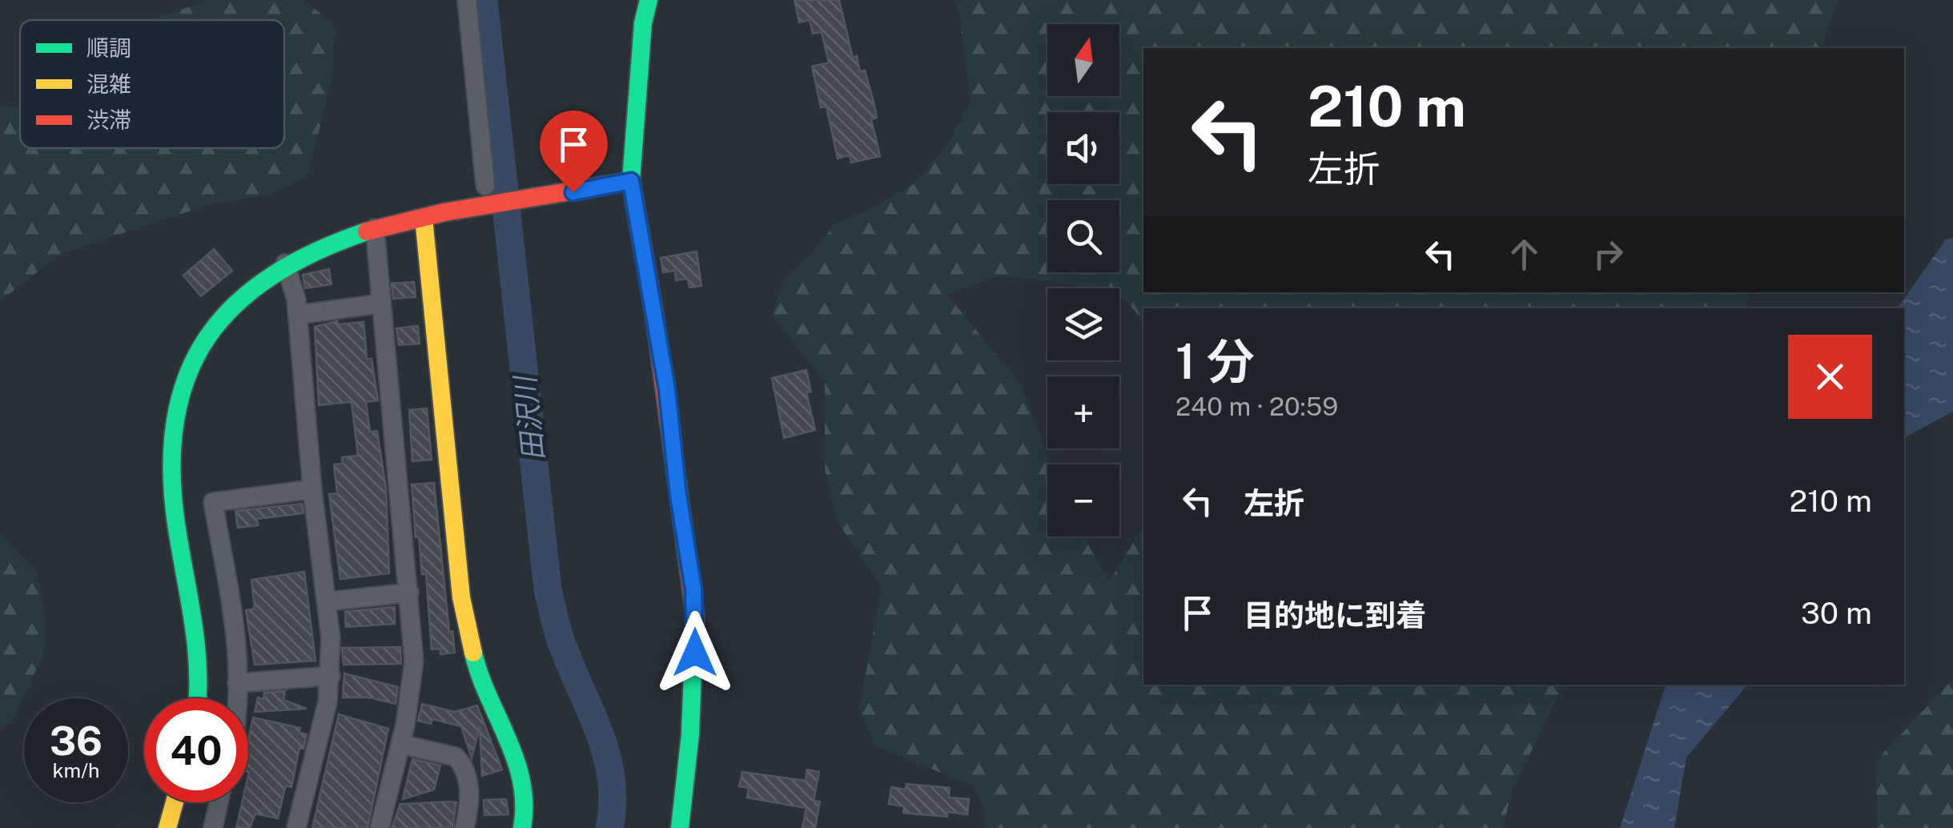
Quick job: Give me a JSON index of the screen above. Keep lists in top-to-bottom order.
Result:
{
  "water": ["田沢川"],
  "legend": ["順調", "混雑", "渋滞"],
  "north": "top",
  "page": {
    "map_buttons": ["+", "−"],
    "turn": ["210 m", "左折"],
    "heading": ["1 分", "240 m · 20:59"],
    "list": [
      {
        "name": "左折",
        "value": "210 m"
      },
      {
        "name": "目的地に到着",
        "value": "30 m"
      }
    ],
    "speed": "36 km/h",
    "limit": "40"
  }
}
